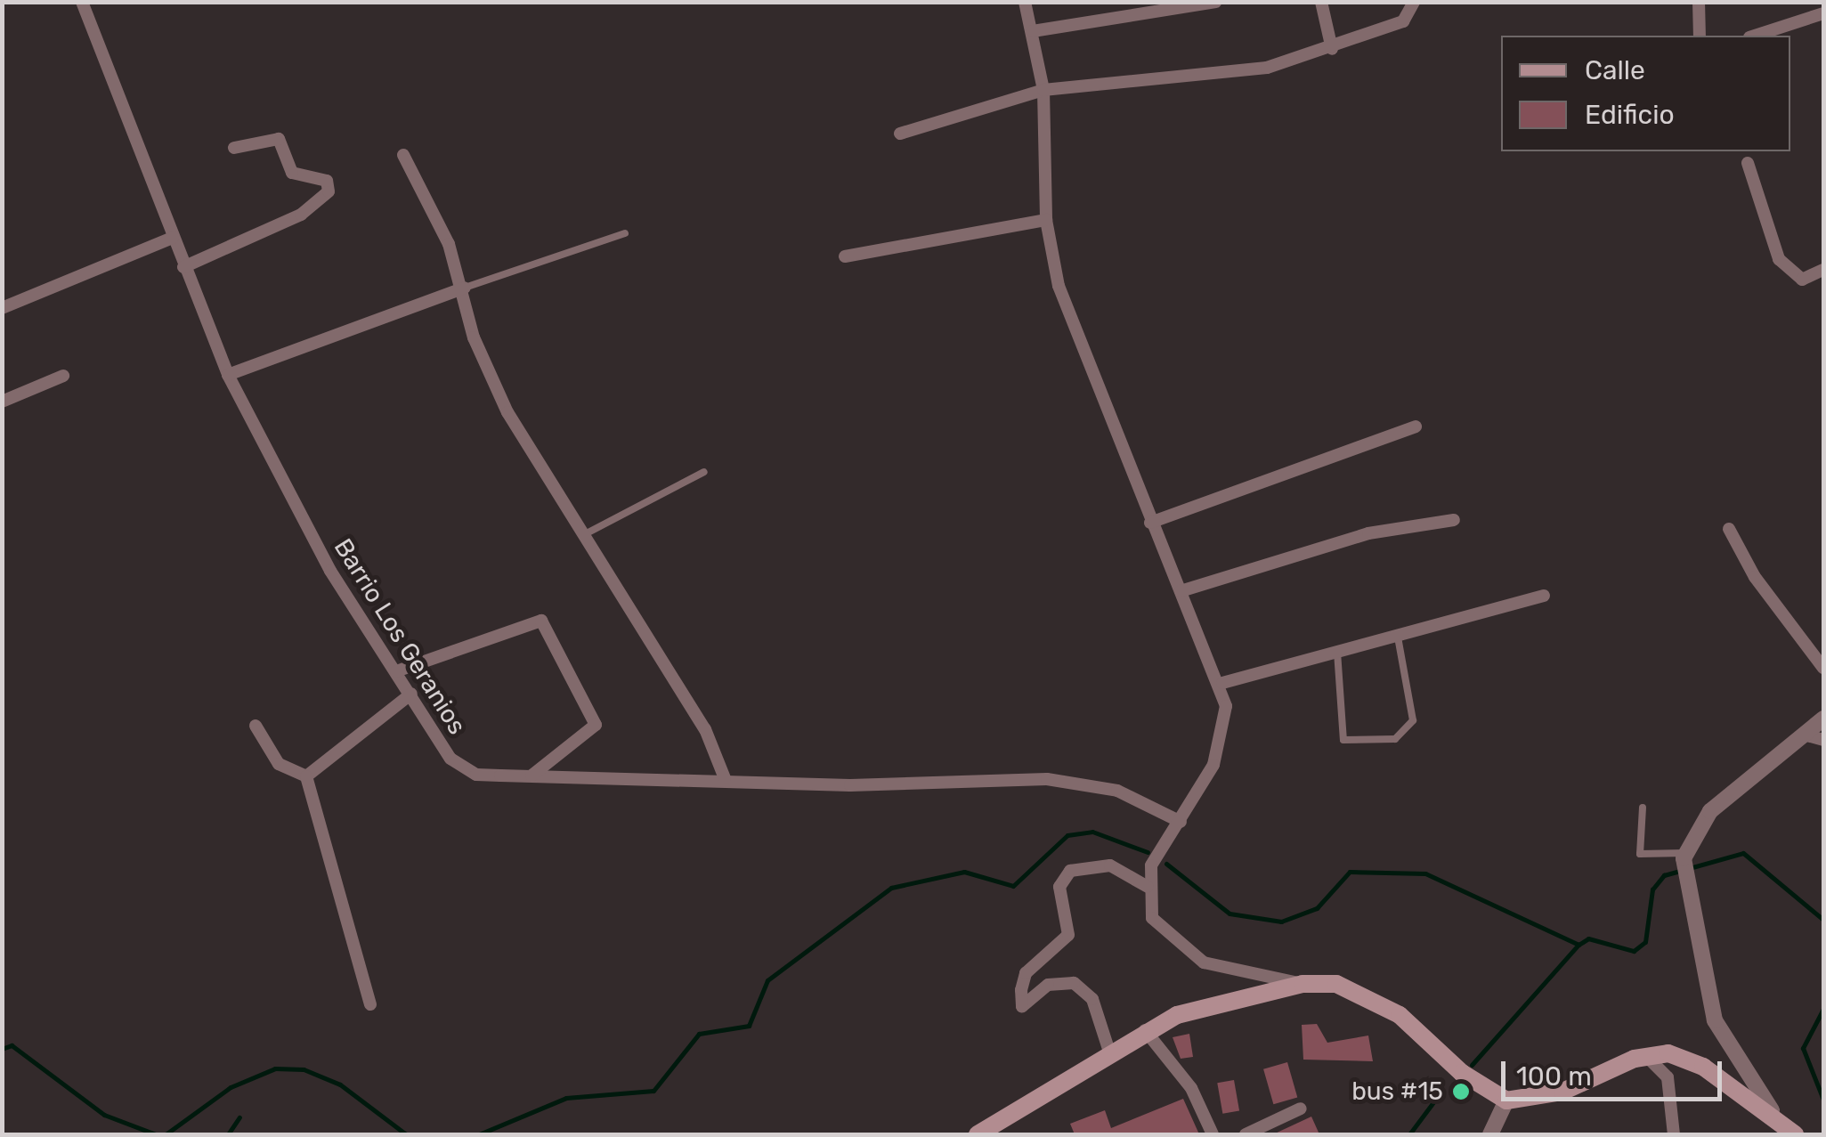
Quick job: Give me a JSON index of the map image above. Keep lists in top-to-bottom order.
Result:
{
  "streets": {
    "street": ["Barrio Los Geranios"]
  },
  "places": ["bus #15"],
  "legend": ["Calle", "Edificio"],
  "scale_bar": "100 m"
}
